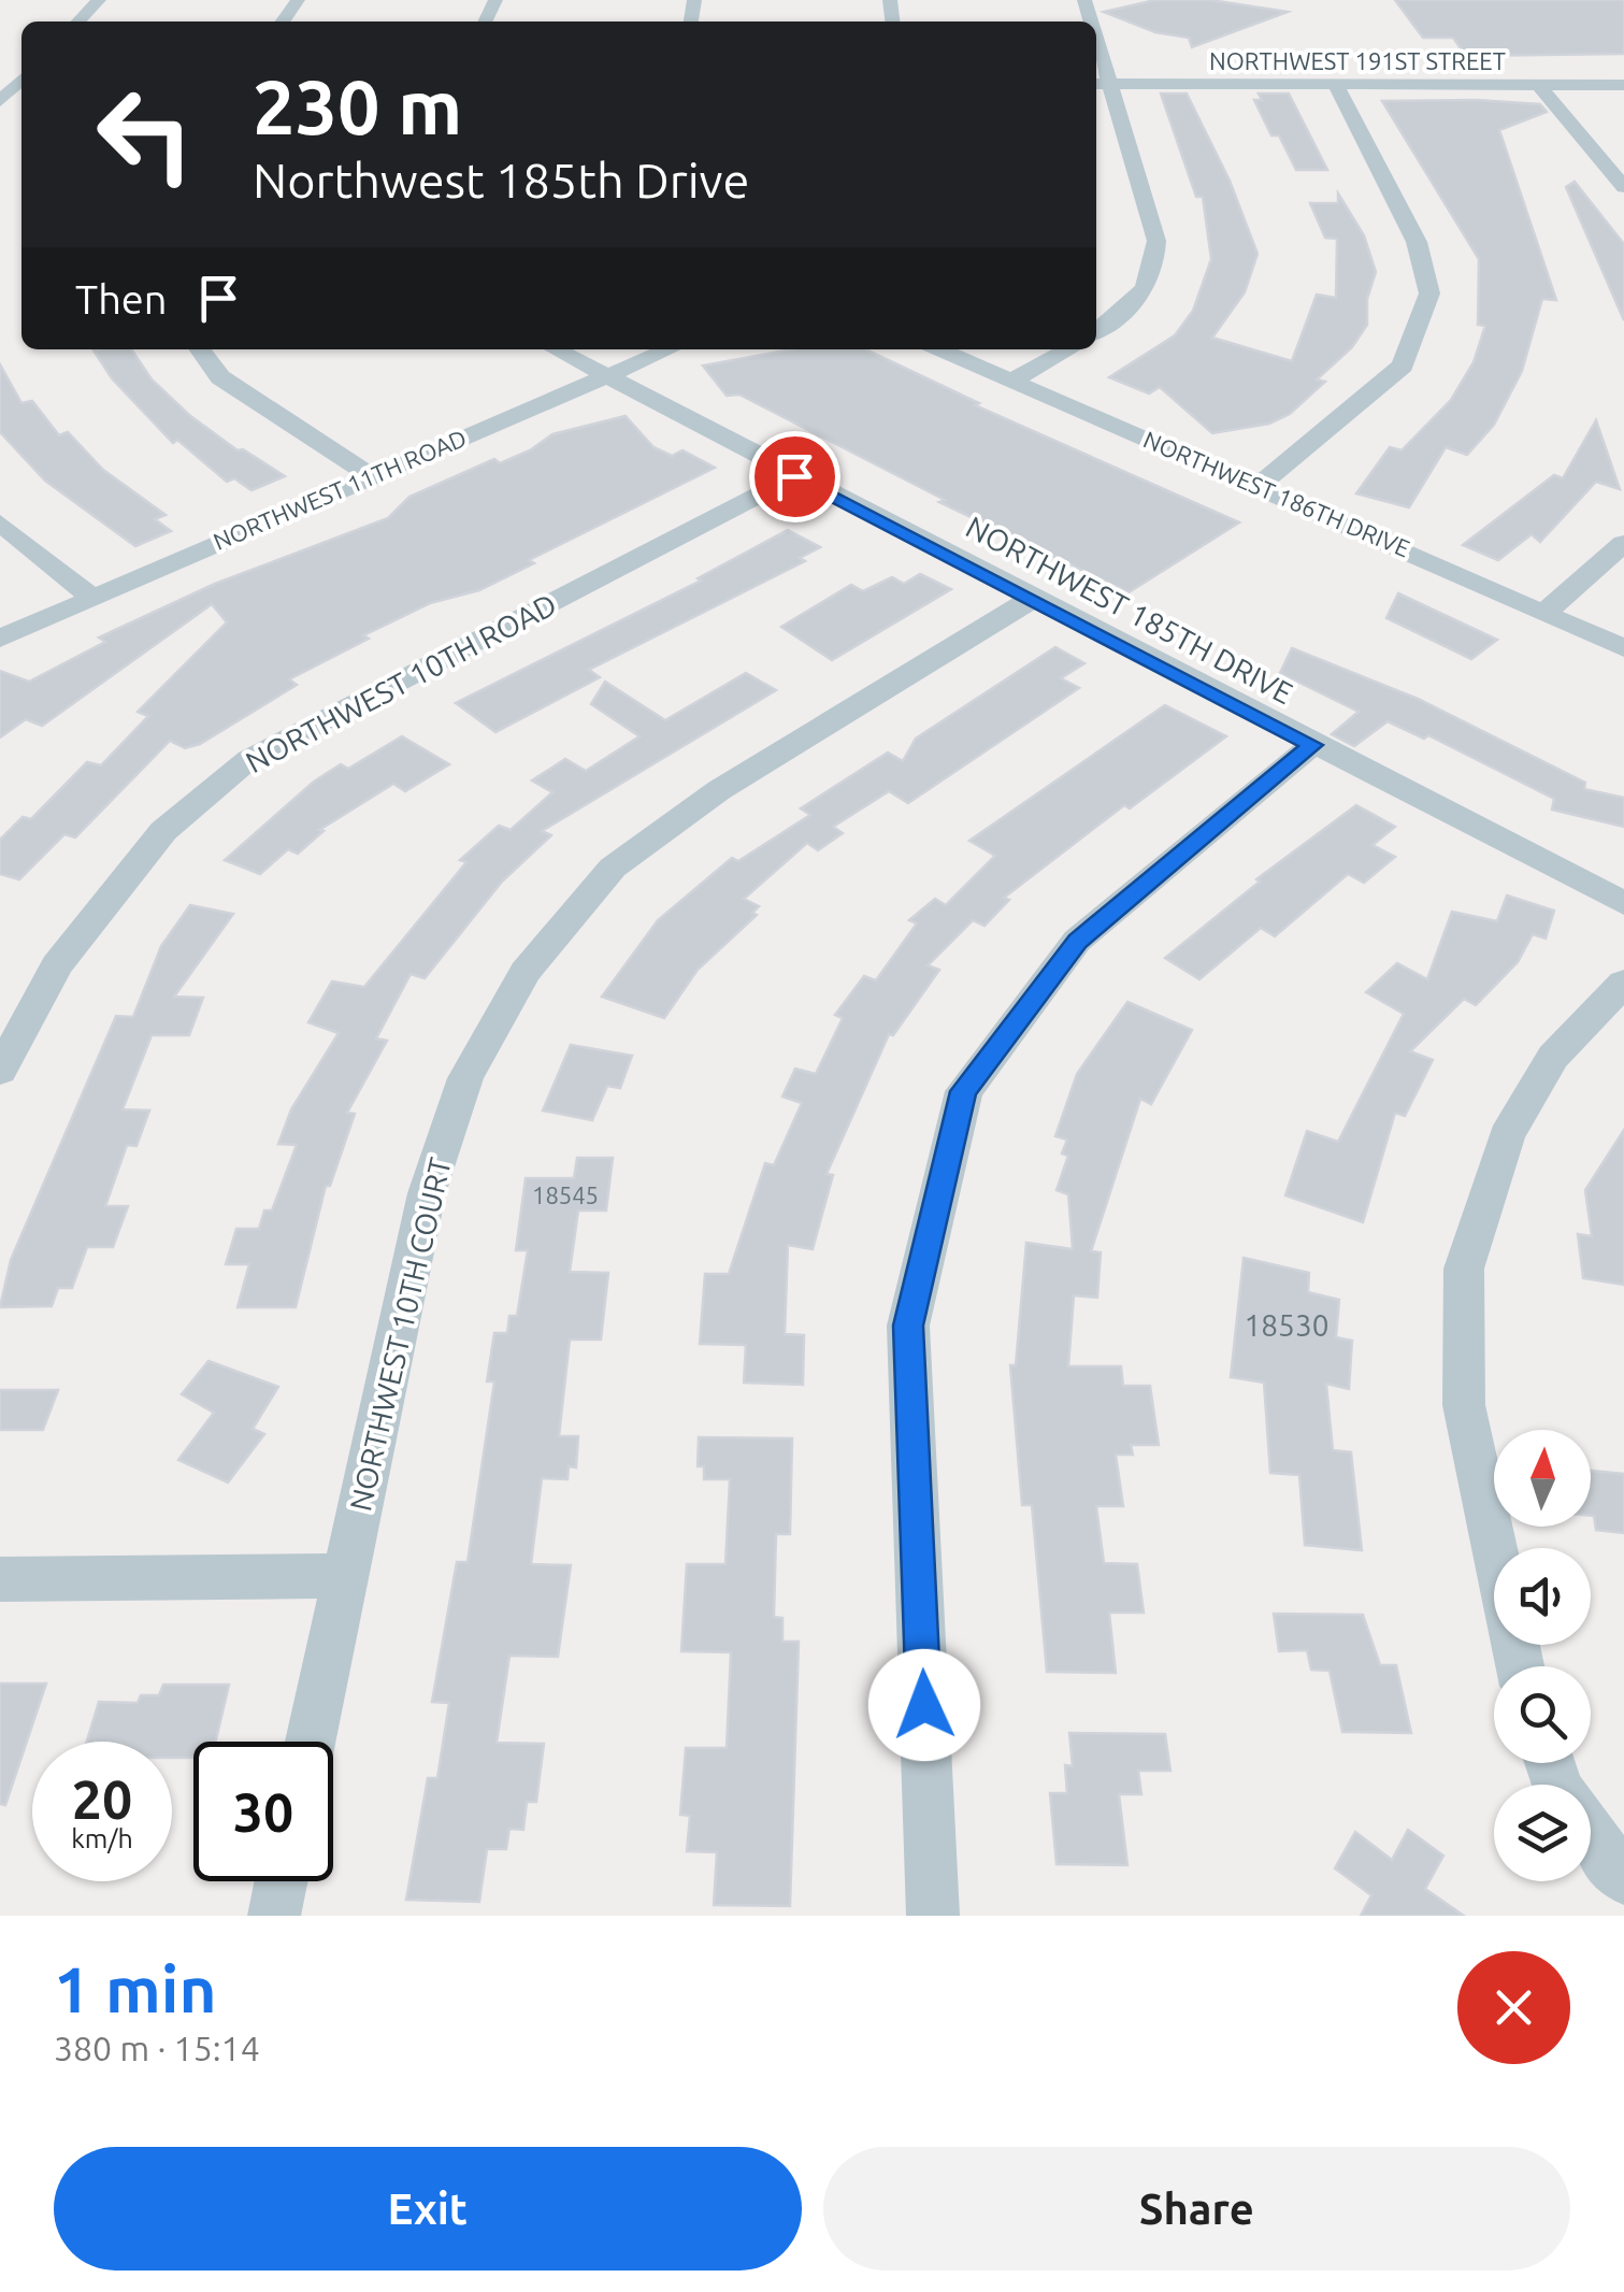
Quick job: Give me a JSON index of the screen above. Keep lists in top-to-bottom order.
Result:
{
  "streets": {
    "street": [
      "NORTHWEST 191ST STREET",
      "NORTHWEST 11TH ROAD",
      "NORTHWEST 186TH DRIVE",
      "NORTHWEST 185TH DRIVE",
      "NORTHWEST 10TH ROAD",
      "NORTHWEST 10TH COURT"
    ]
  },
  "crossings": [
    ["NORTHWEST 11TH ROAD", "NORTHWEST 185TH DRIVE"],
    ["NORTHWEST 185TH DRIVE", "NORTHWEST 10TH ROAD"],
    ["NORTHWEST 185TH DRIVE", "NORTHWEST 10TH COURT"]
  ],
  "house_numbers": ["18545", "18530"],
  "north": "top",
  "page": {
    "turn": ["230 m", "Northwest 185th Drive"],
    "then": "Then",
    "speed": "20 km/h",
    "limit": "30",
    "heading": ["1 min", "380 m · 15:14"],
    "buttons": ["Exit", "Share"]
  }
}
